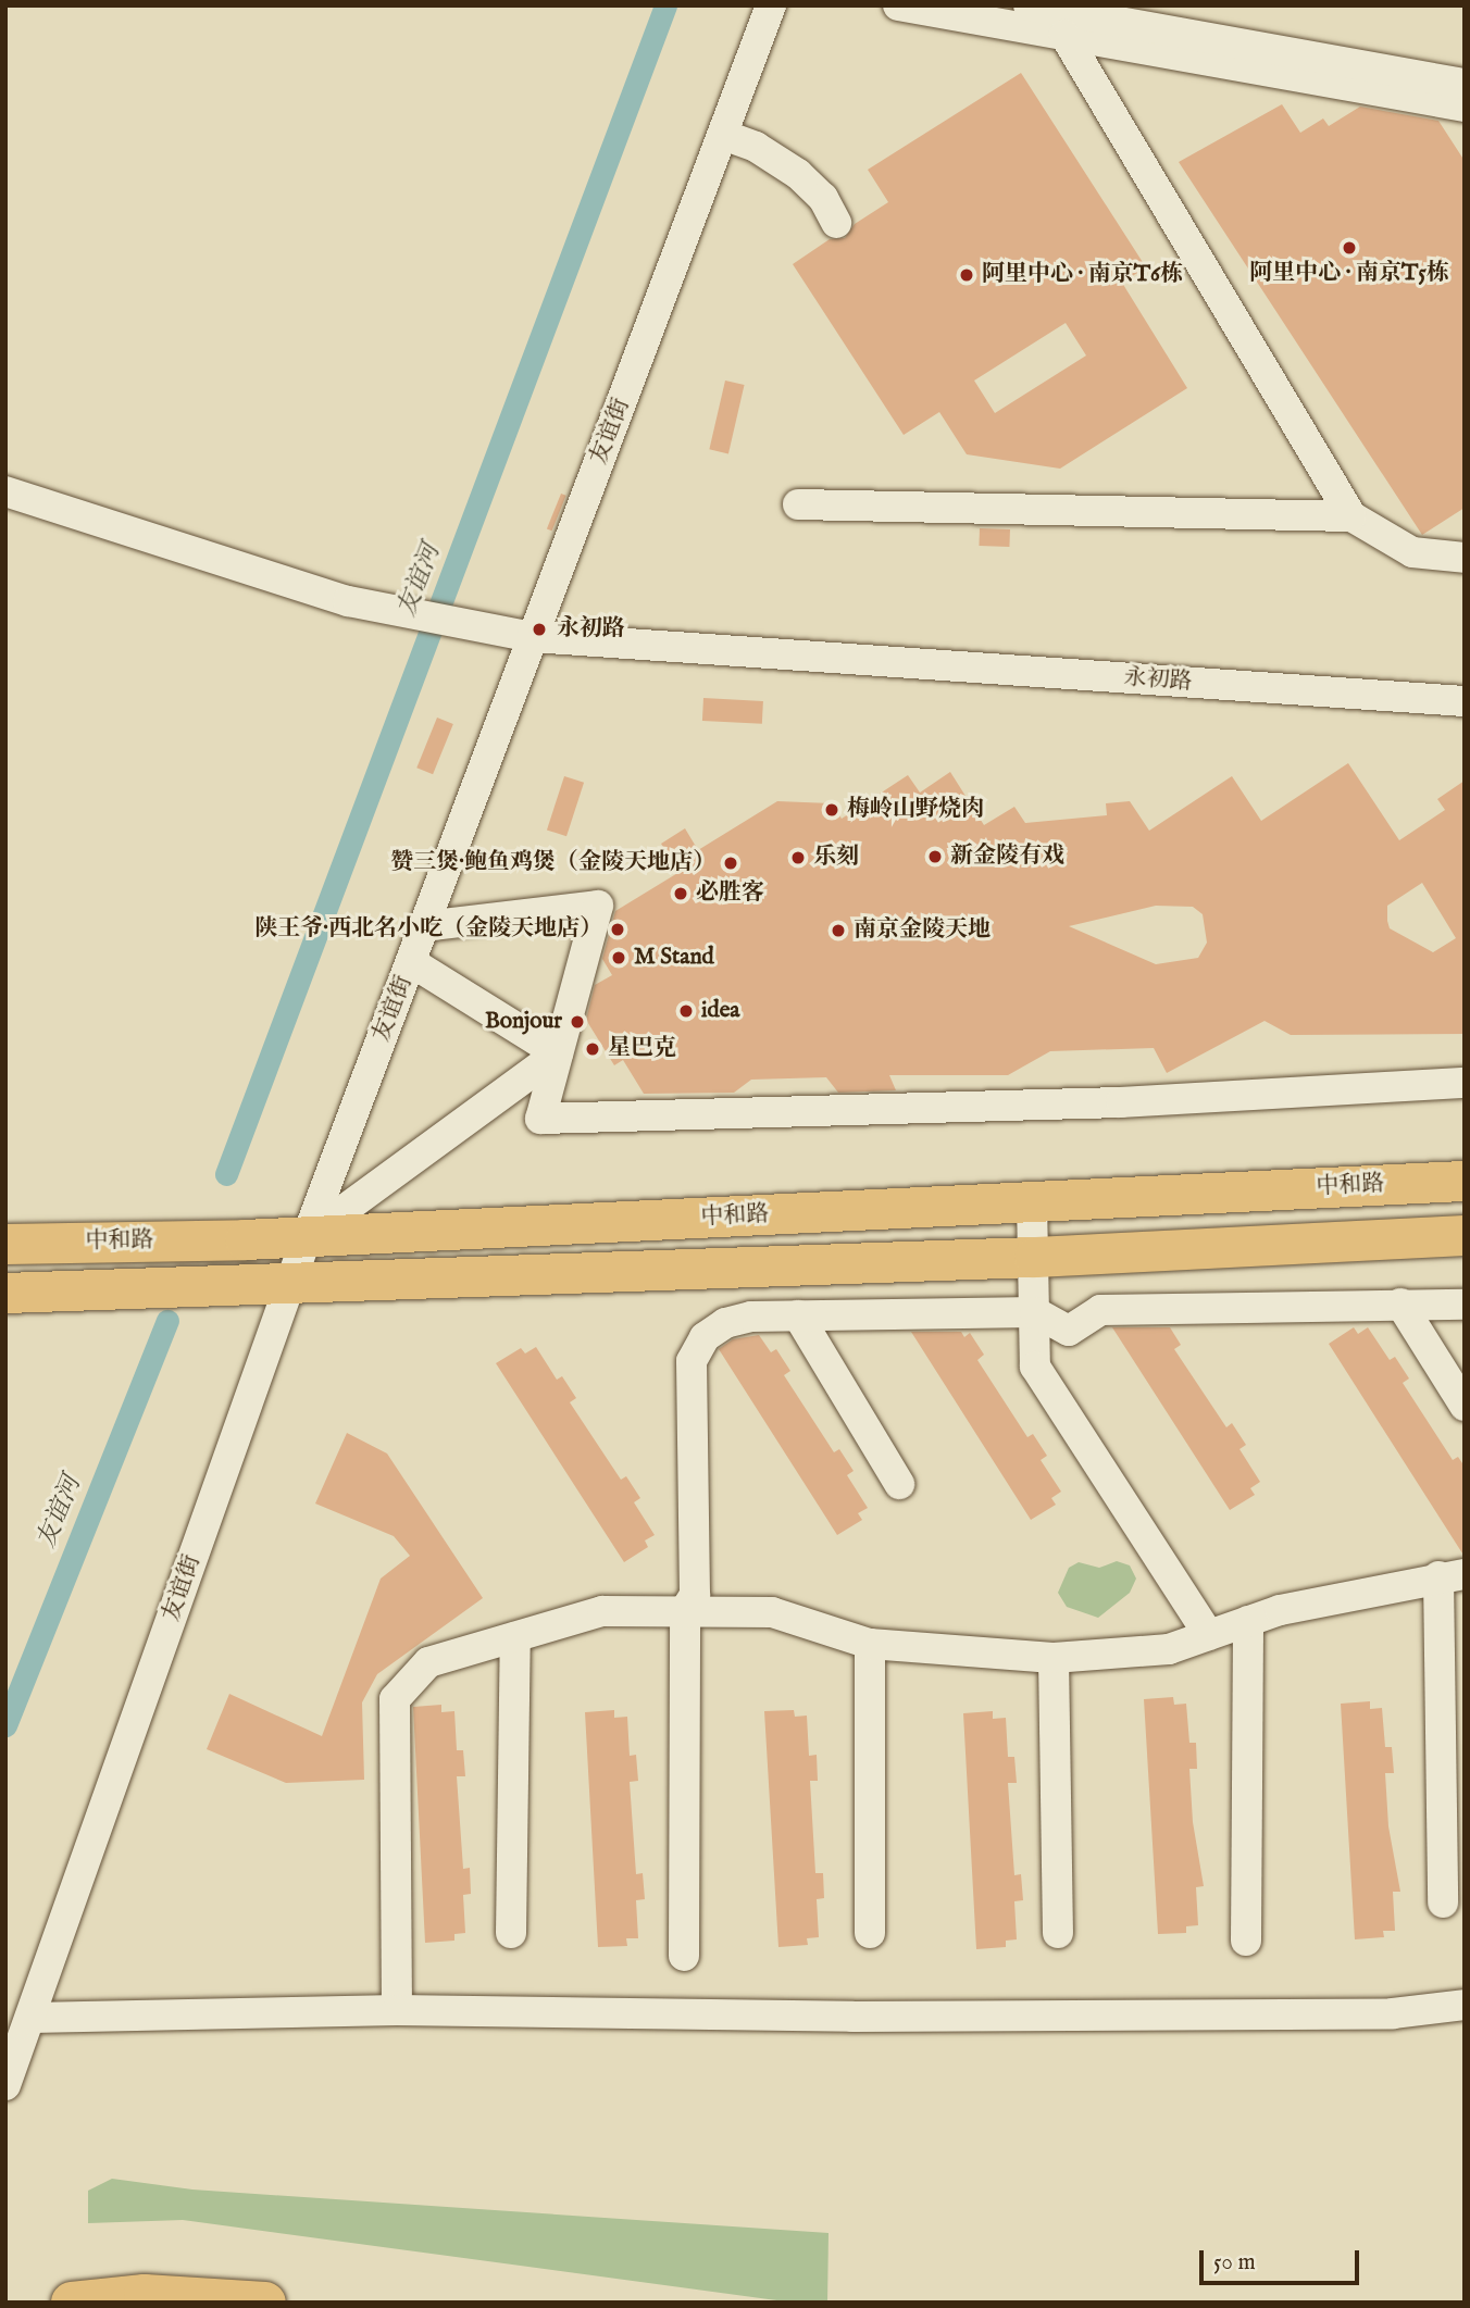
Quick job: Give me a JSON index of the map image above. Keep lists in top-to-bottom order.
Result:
{
  "streets": {
    "main road": ["中和路"],
    "street": ["友谊街", "永初路"]
  },
  "crossings": [
    ["友谊街", "永初路"],
    ["友谊街", "中和路"]
  ],
  "water": ["友谊河"],
  "places": [
    "阿里中心 · 南京T5栋",
    "阿里中心 · 南京T6栋",
    "永初路",
    "梅岭山野烧肉",
    "新金陵有戏",
    "乐刻",
    "赞三煲·鲍鱼鸡煲（金陵天地店）",
    "必胜客",
    "陕王爷·西北名小吃（金陵天地店）",
    "南京金陵天地",
    "M Stand",
    "idea",
    "Bonjour",
    "星巴克"
  ],
  "scale_bar": "50 m"
}
